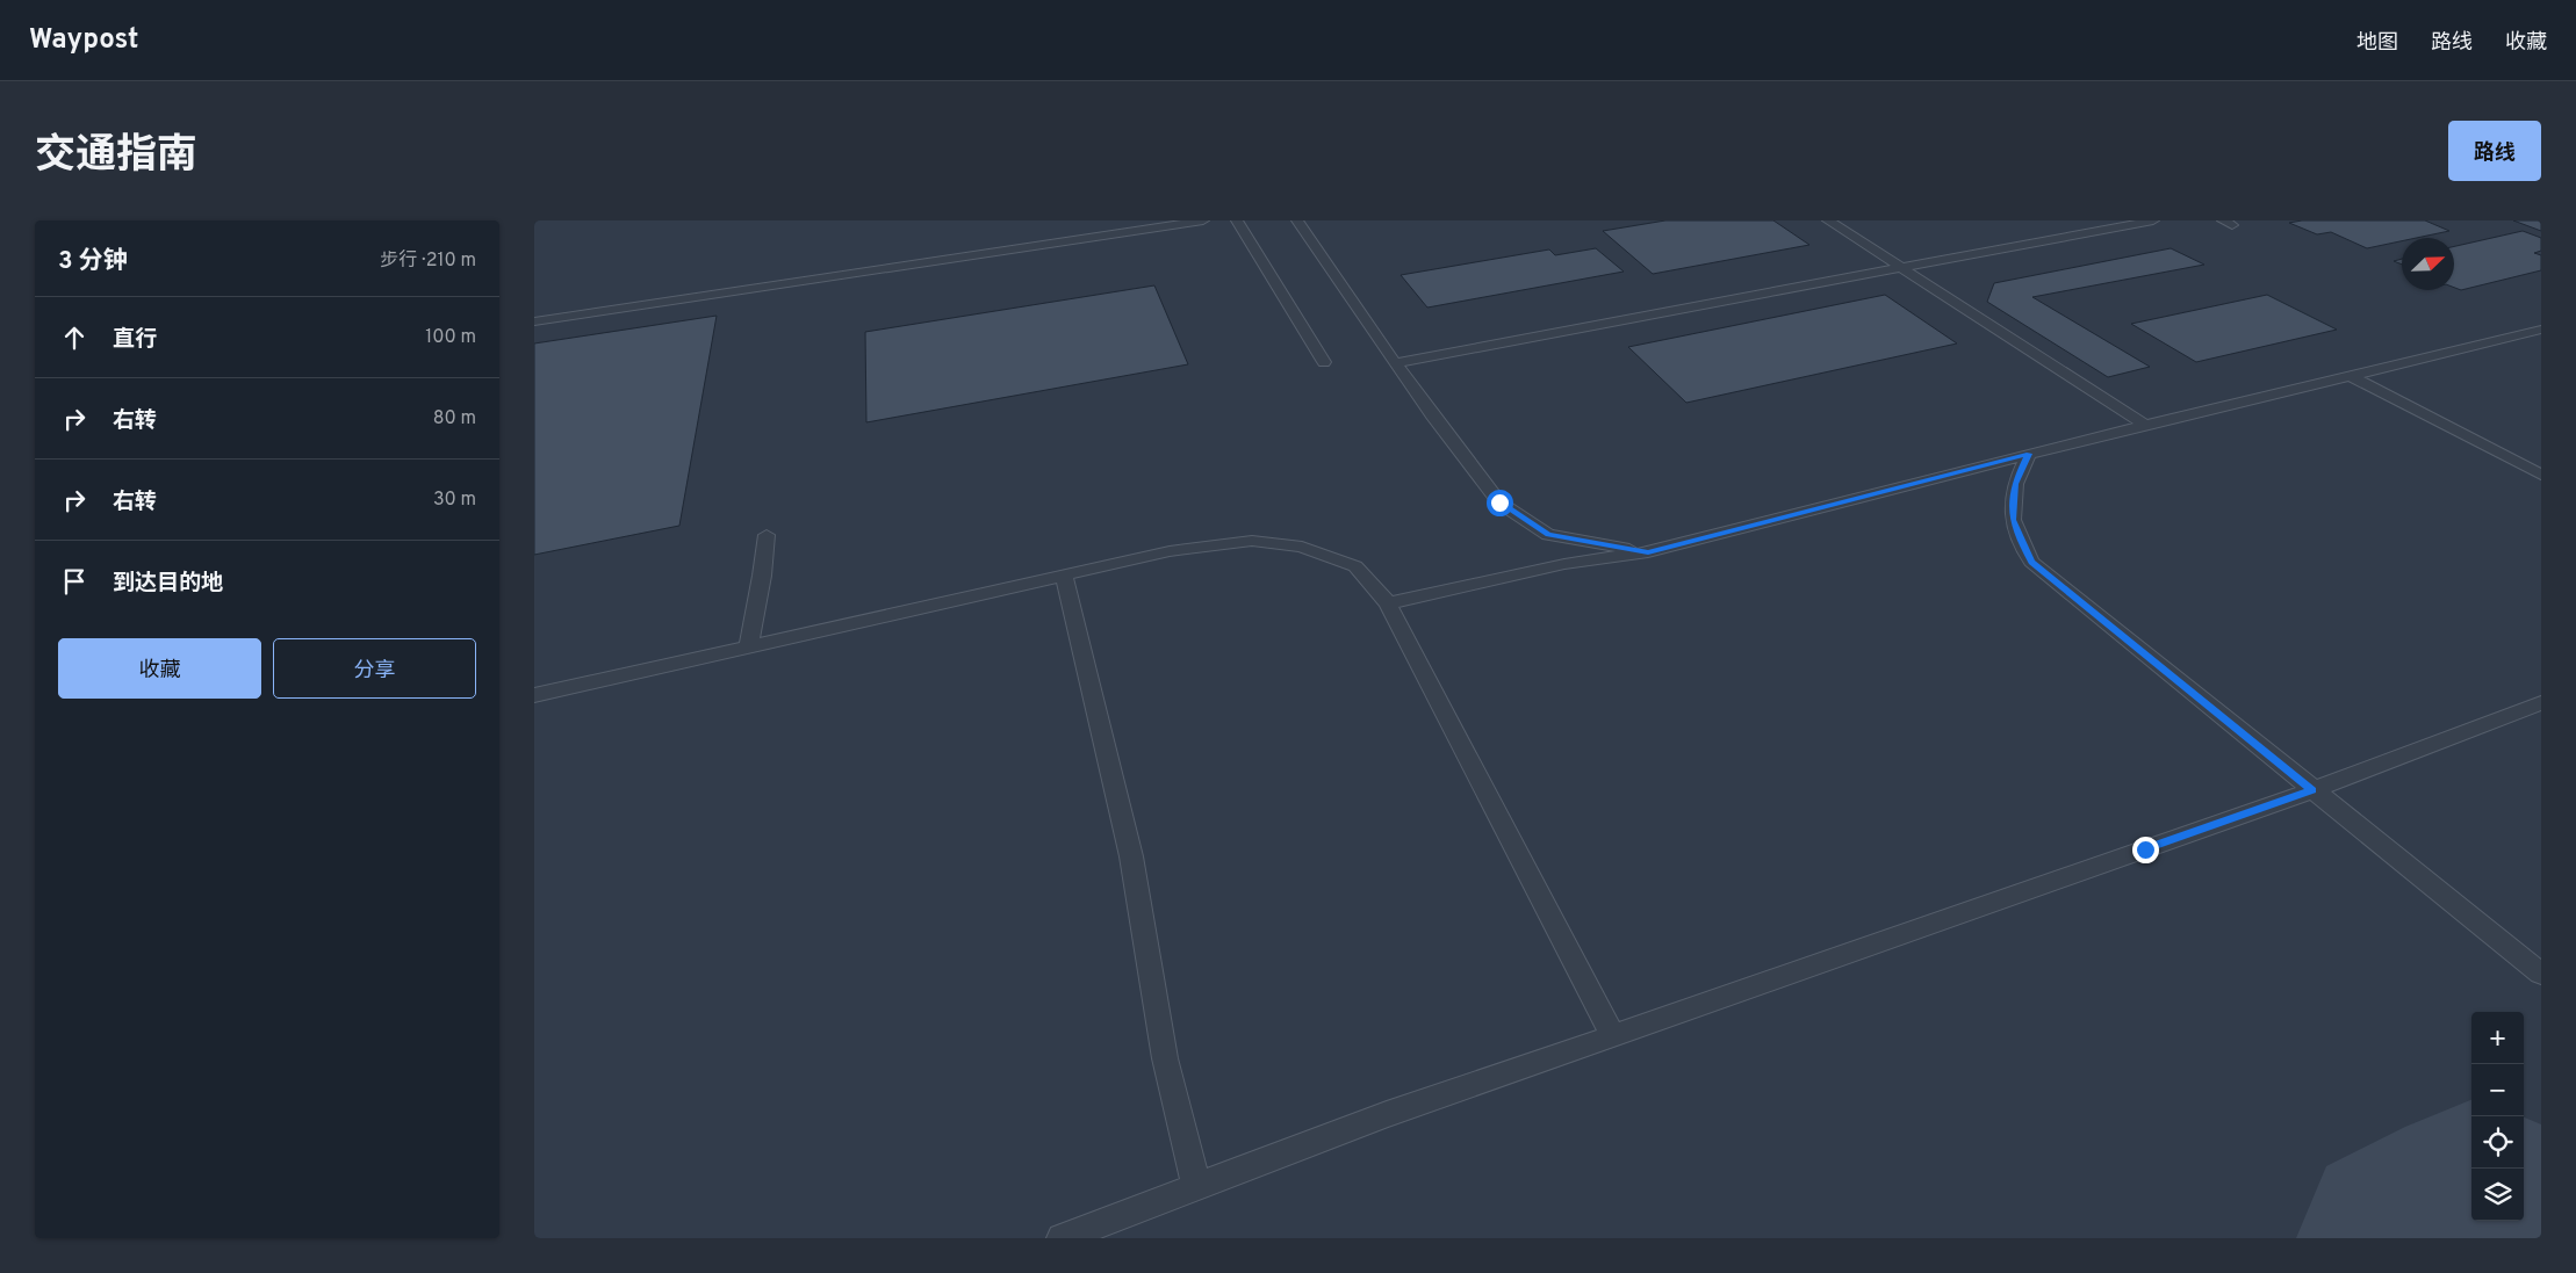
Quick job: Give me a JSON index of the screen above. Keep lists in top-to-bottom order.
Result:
{
  "north": "top right",
  "page": {
    "header": "Waypost",
    "nav": ["地图", "路线", "收藏"],
    "title": "交通指南",
    "buttons": [
      "路线",
      ["收藏", "分享"]
    ],
    "heading": ["3 分钟", "步行 · 210 m"],
    "list": [
      ["直行", "100 m"],
      ["右转", "80 m"],
      ["右转", "30 m"],
      "到达目的地"
    ],
    "map_buttons": ["+", "−"]
  }
}
